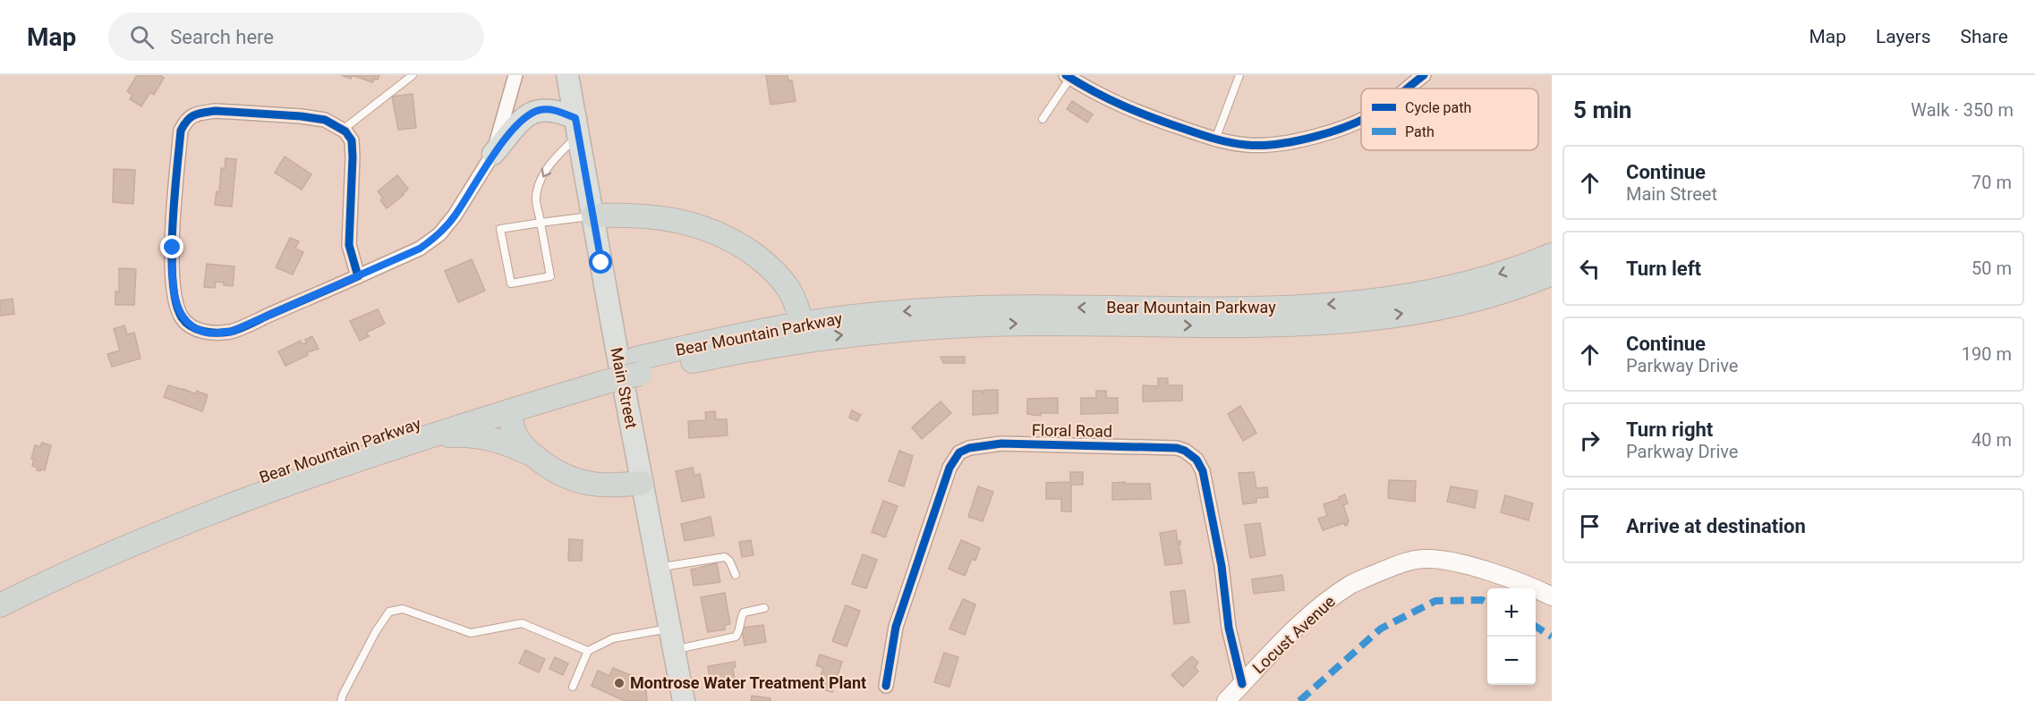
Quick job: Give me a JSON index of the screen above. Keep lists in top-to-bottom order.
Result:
{
  "streets": {
    "highway": ["Bear Mountain Parkway"],
    "main road": ["Main Street"],
    "street": ["Floral Road", "Locust Avenue"]
  },
  "crossings": [
    ["Floral Road", "Locust Avenue"]
  ],
  "places": ["Montrose Water Treatment Plant"],
  "legend": ["Cycle path", "Path"],
  "page": {
    "header": "Map",
    "search": "Search here",
    "nav": ["Map", "Layers", "Share"],
    "heading": ["5 min", "Walk · 350 m"],
    "list": [
      ["Continue", "Main Street", "70 m"],
      ["Turn left", "50 m"],
      ["Continue", "Parkway Drive", "190 m"],
      ["Turn right", "Parkway Drive", "40 m"],
      "Arrive at destination"
    ],
    "map_buttons": ["+", "−"]
  }
}
